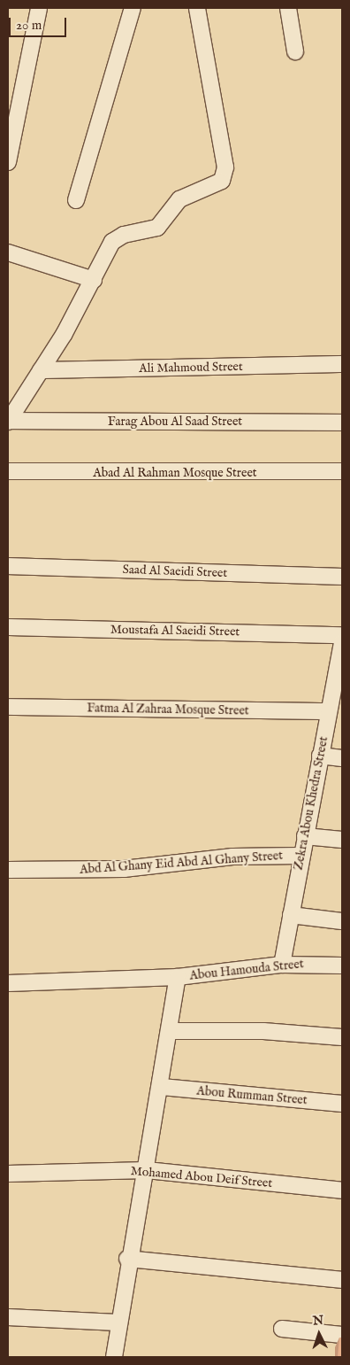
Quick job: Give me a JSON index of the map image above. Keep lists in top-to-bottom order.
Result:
{
  "streets": {
    "street": [
      "Ali Mahmoud Street",
      "Farag Abou Al Saad Street",
      "Abad Al Rahman Mosque Street",
      "Saad Al Saeidi Street",
      "Moustafa Al Saeidi Street",
      "Fatma Al Zahraa Mosque Street",
      "Zekra Abou Khedra Street",
      "Abd Al Ghany Eid Abd Al Ghany Street",
      "Abou Hamouda Street",
      "Abou Rumman Street",
      "Mohamed Abou Deif Street"
    ]
  },
  "crossings": [
    ["Fatma Al Zahraa Mosque Street", "Zekra Abou Khedra Street"],
    ["Zekra Abou Khedra Street", "Abd Al Ghany Eid Abd Al Ghany Street"],
    ["Zekra Abou Khedra Street", "Abou Hamouda Street"]
  ],
  "scale_bar": "20 m",
  "north": "top"
}
